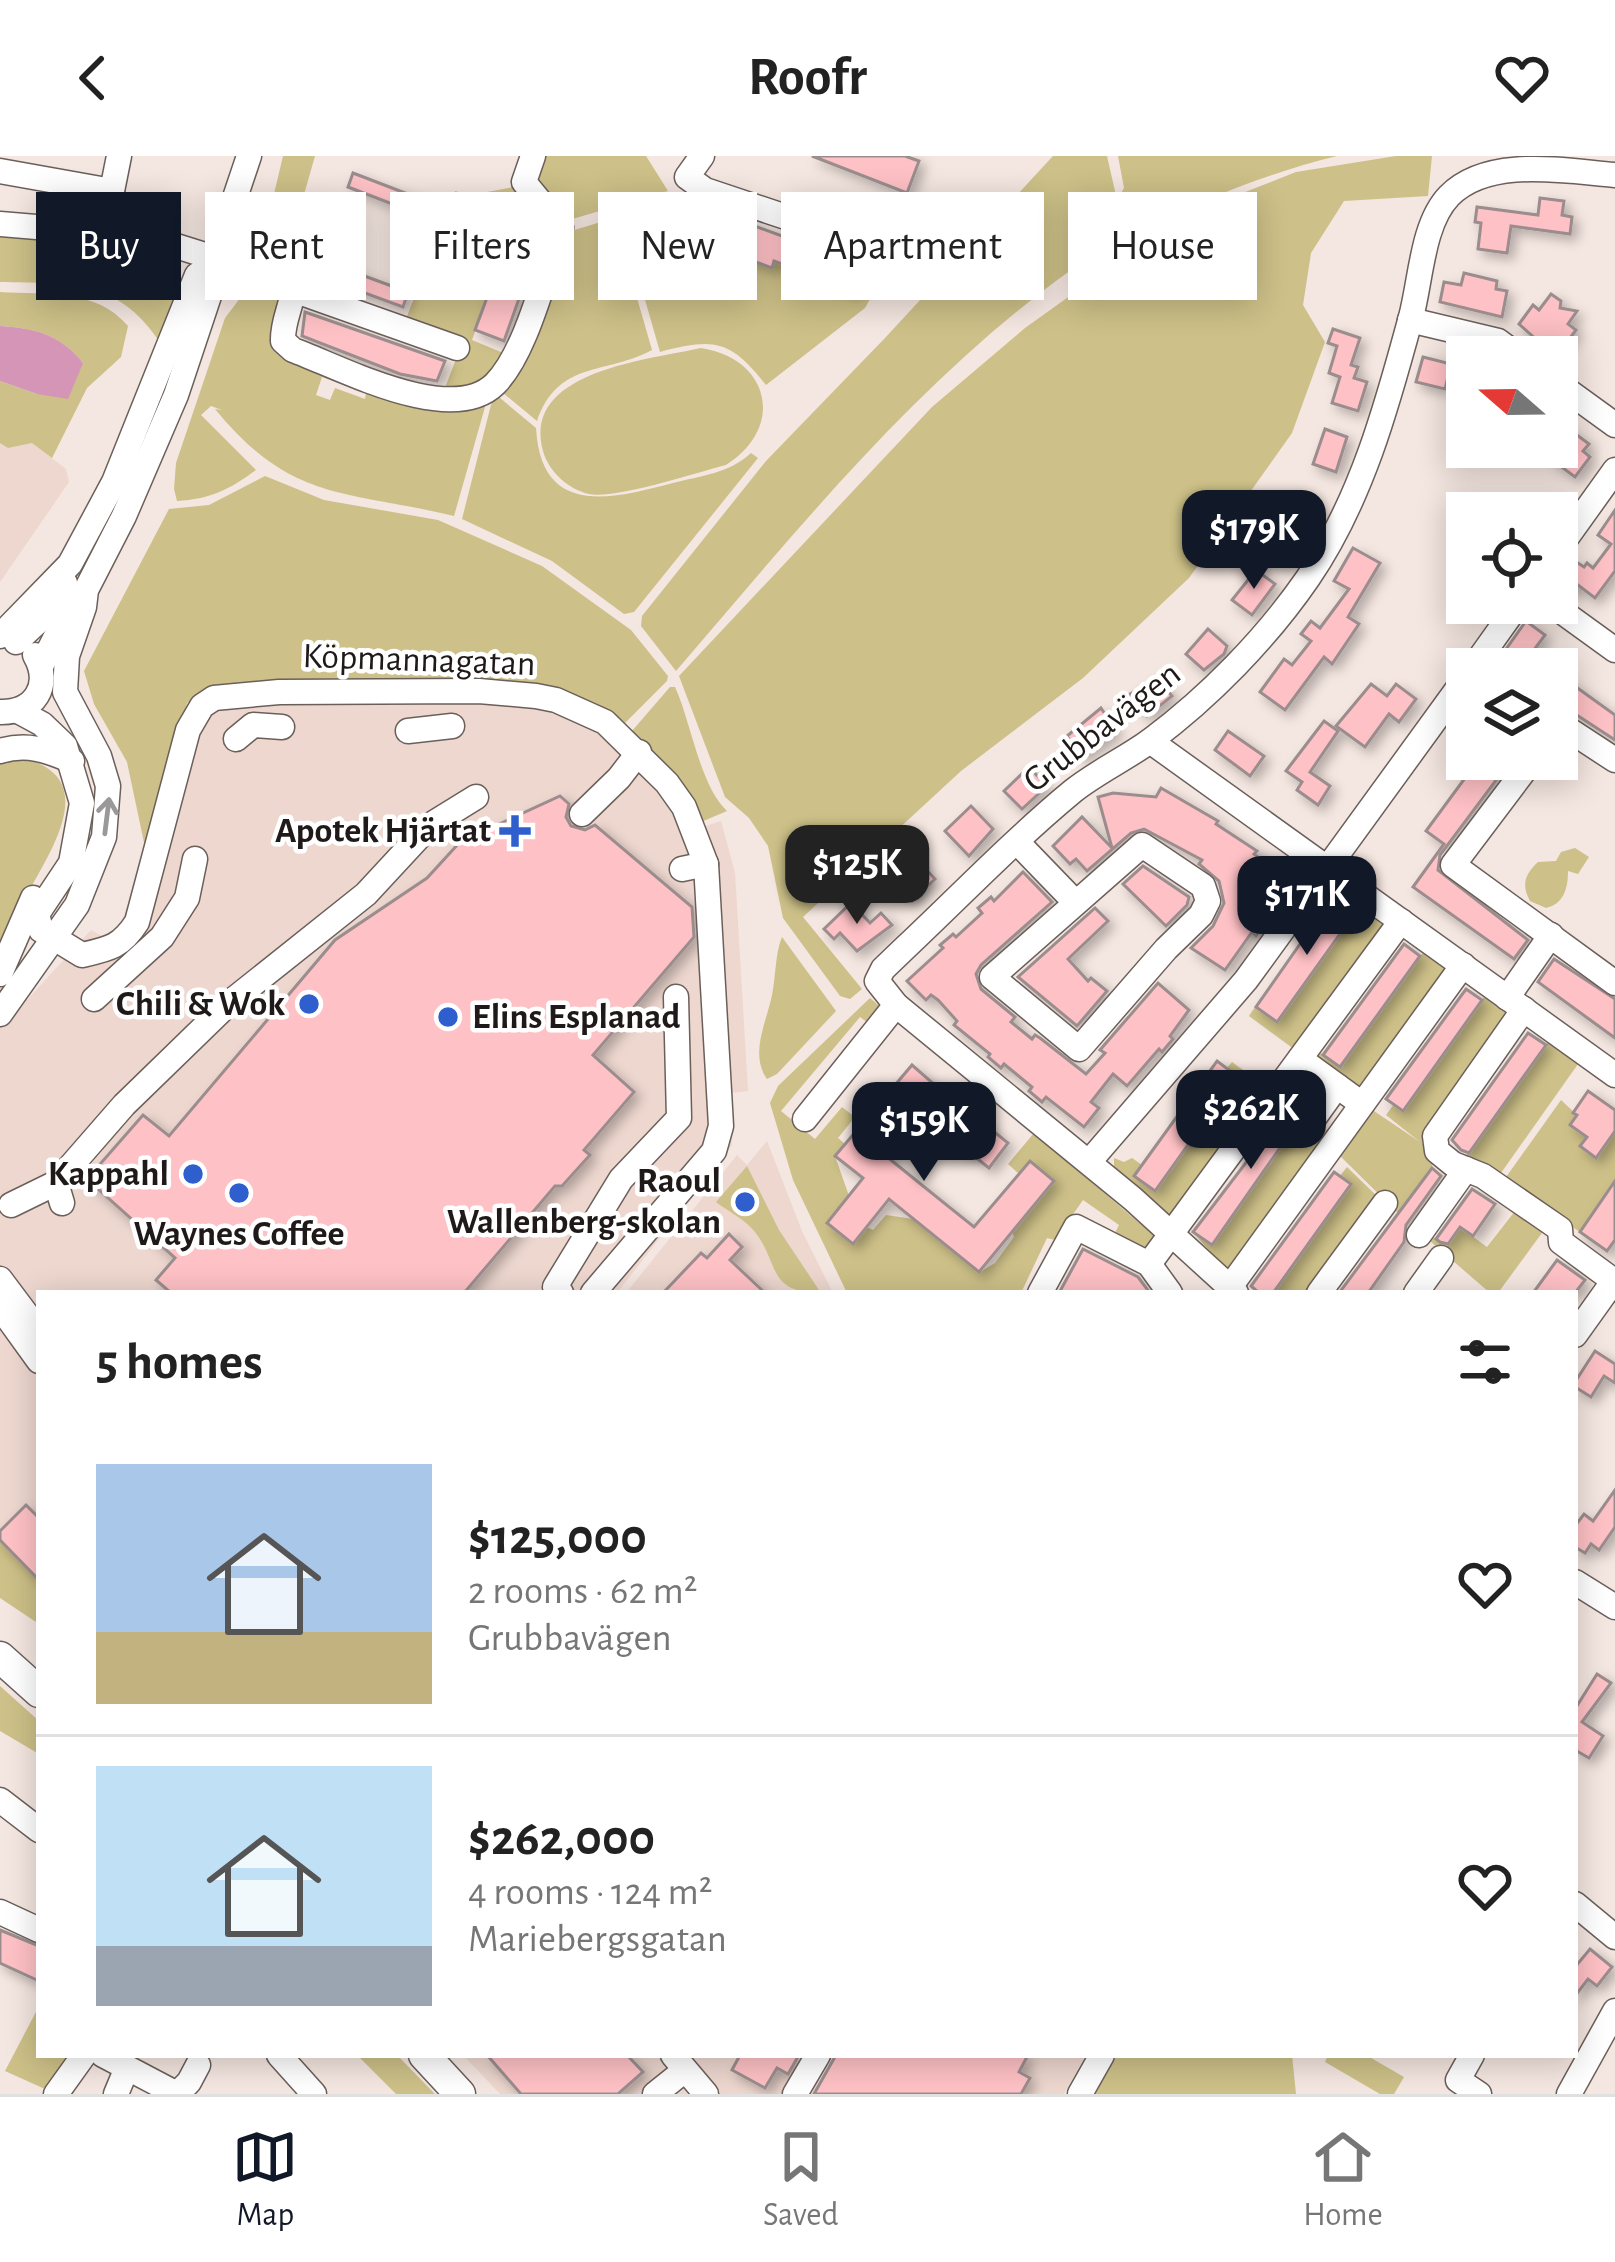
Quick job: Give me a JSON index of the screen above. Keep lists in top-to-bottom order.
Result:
{
  "streets": {
    "street": ["Köpmannagatan", "Grubbavägen"]
  },
  "places": {
    "health": ["Apotek Hjärtat"],
    "other": [
      "Chili & Wok",
      "Elins Esplanad",
      "Kappahl",
      "Waynes Coffee",
      "Raoul Wallenberg-skolan"
    ]
  },
  "north": "left",
  "page": {
    "header": "Roofr",
    "chip": [
      "Buy",
      "Rent",
      "Filters",
      "New",
      "Apartment",
      "House"
    ],
    "price": [
      "$179K",
      "$125K",
      "$171K",
      "$262K",
      "$159K"
    ],
    "heading": "5 homes",
    "list": [
      {
        "name": "$125,000",
        "note": "2 rooms · 62 m² · Grubbavägen"
      },
      {
        "name": "$262,000",
        "note": "4 rooms · 124 m² · Mariebergsgatan"
      }
    ],
    "tabs": ["Map", "Saved", "Home"]
  }
}
